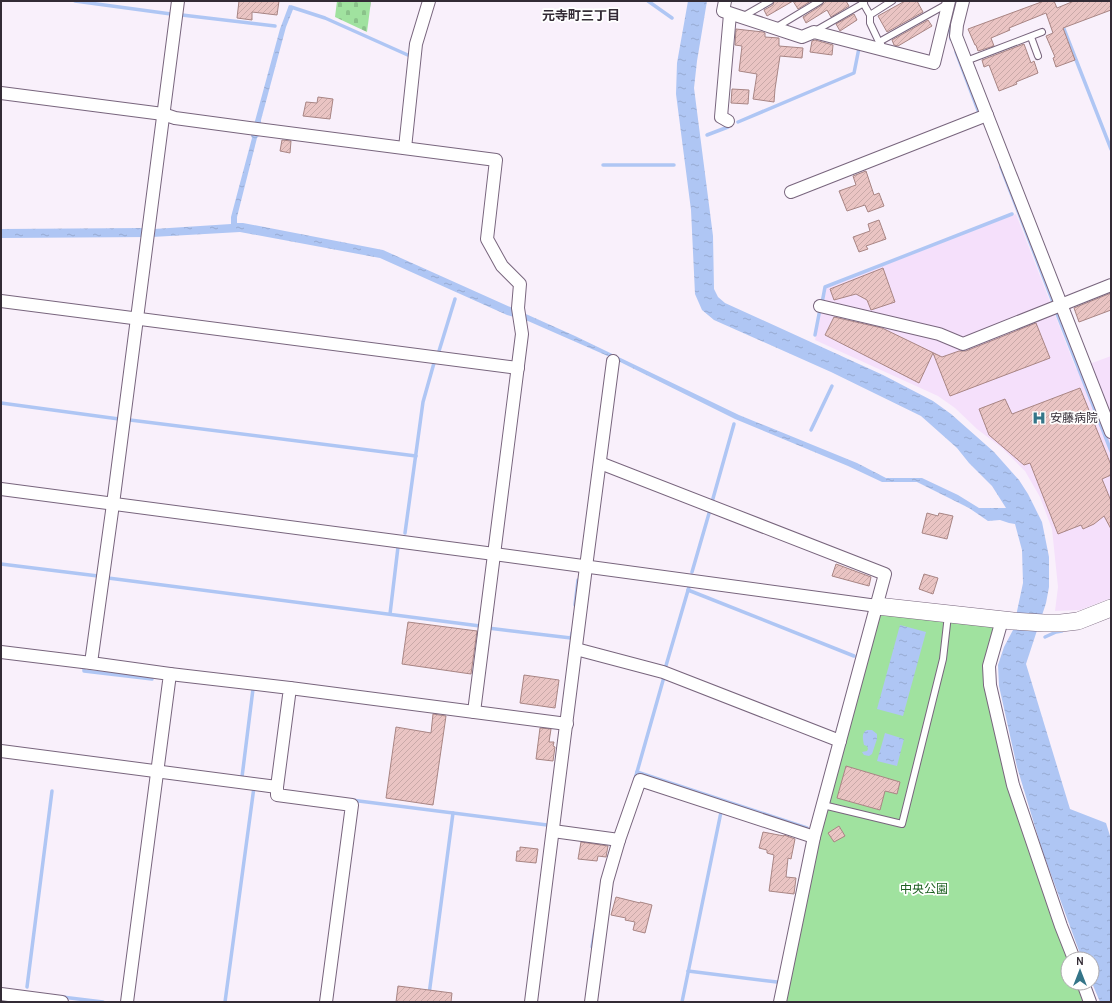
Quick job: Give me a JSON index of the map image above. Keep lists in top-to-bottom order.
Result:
{
  "districts": ["元寺町三丁目"],
  "parks": ["中央公園"],
  "places": {
    "hospital": ["安藤病院"]
  },
  "north": "top"
}
